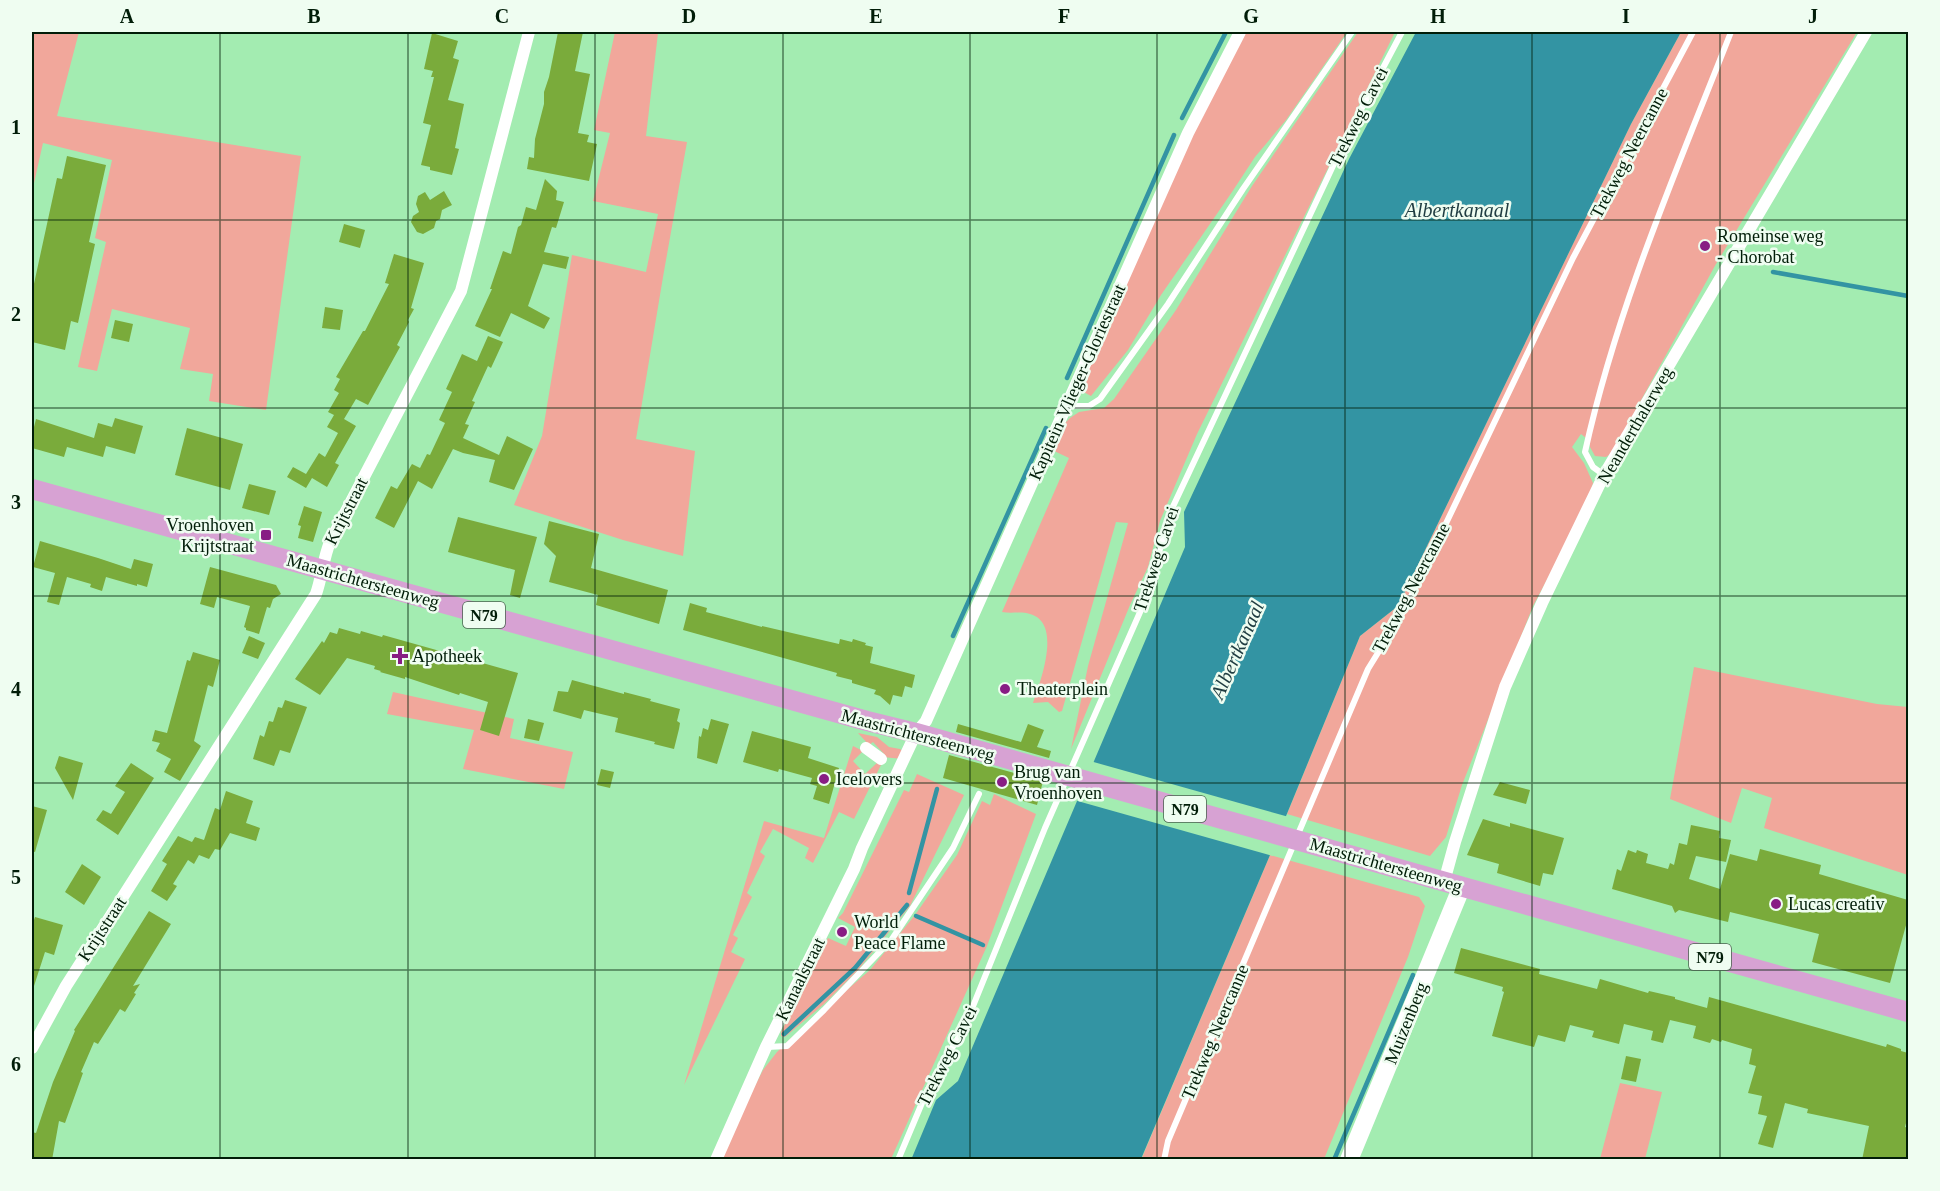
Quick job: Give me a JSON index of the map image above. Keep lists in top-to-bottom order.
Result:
{
  "streets": {
    "main road": ["Maastrichtersteenweg", "N79"],
    "street": [
      "Kapitein-Vlieger-Gloriestraat",
      "Neanderthalerweg",
      "Krijtstraat",
      "Kanaalstraat",
      "Muizenberg"
    ],
    "lane": ["Trekweg Cavei", "Trekweg Neercanne"]
  },
  "crossings": [
    ["Kapitein-Vlieger-Gloriestraat", "Maastrichtersteenweg"],
    ["Kapitein-Vlieger-Gloriestraat", "Kanaalstraat"],
    ["Neanderthalerweg", "Maastrichtersteenweg"],
    ["Neanderthalerweg", "Muizenberg"],
    ["Krijtstraat", "Maastrichtersteenweg"],
    ["Maastrichtersteenweg", "Kanaalstraat"],
    ["Maastrichtersteenweg", "Muizenberg"]
  ],
  "water": ["Albertkanaal"],
  "places": {
    "other": [
      "Romeinse weg - Chorobat",
      "Theaterplein",
      "Icelovers",
      "Brug van Vroenhoven",
      "Lucas creativ",
      "World Peace Flame"
    ],
    "transit": ["Vroenhoven Krijtstraat"],
    "health": ["Apotheek"]
  },
  "grid": {
    "columns": [
      "A",
      "B",
      "C",
      "D",
      "E",
      "F",
      "G",
      "H",
      "I",
      "J"
    ],
    "rows": [
      "1",
      "2",
      "3",
      "4",
      "5",
      "6"
    ]
  }
}
